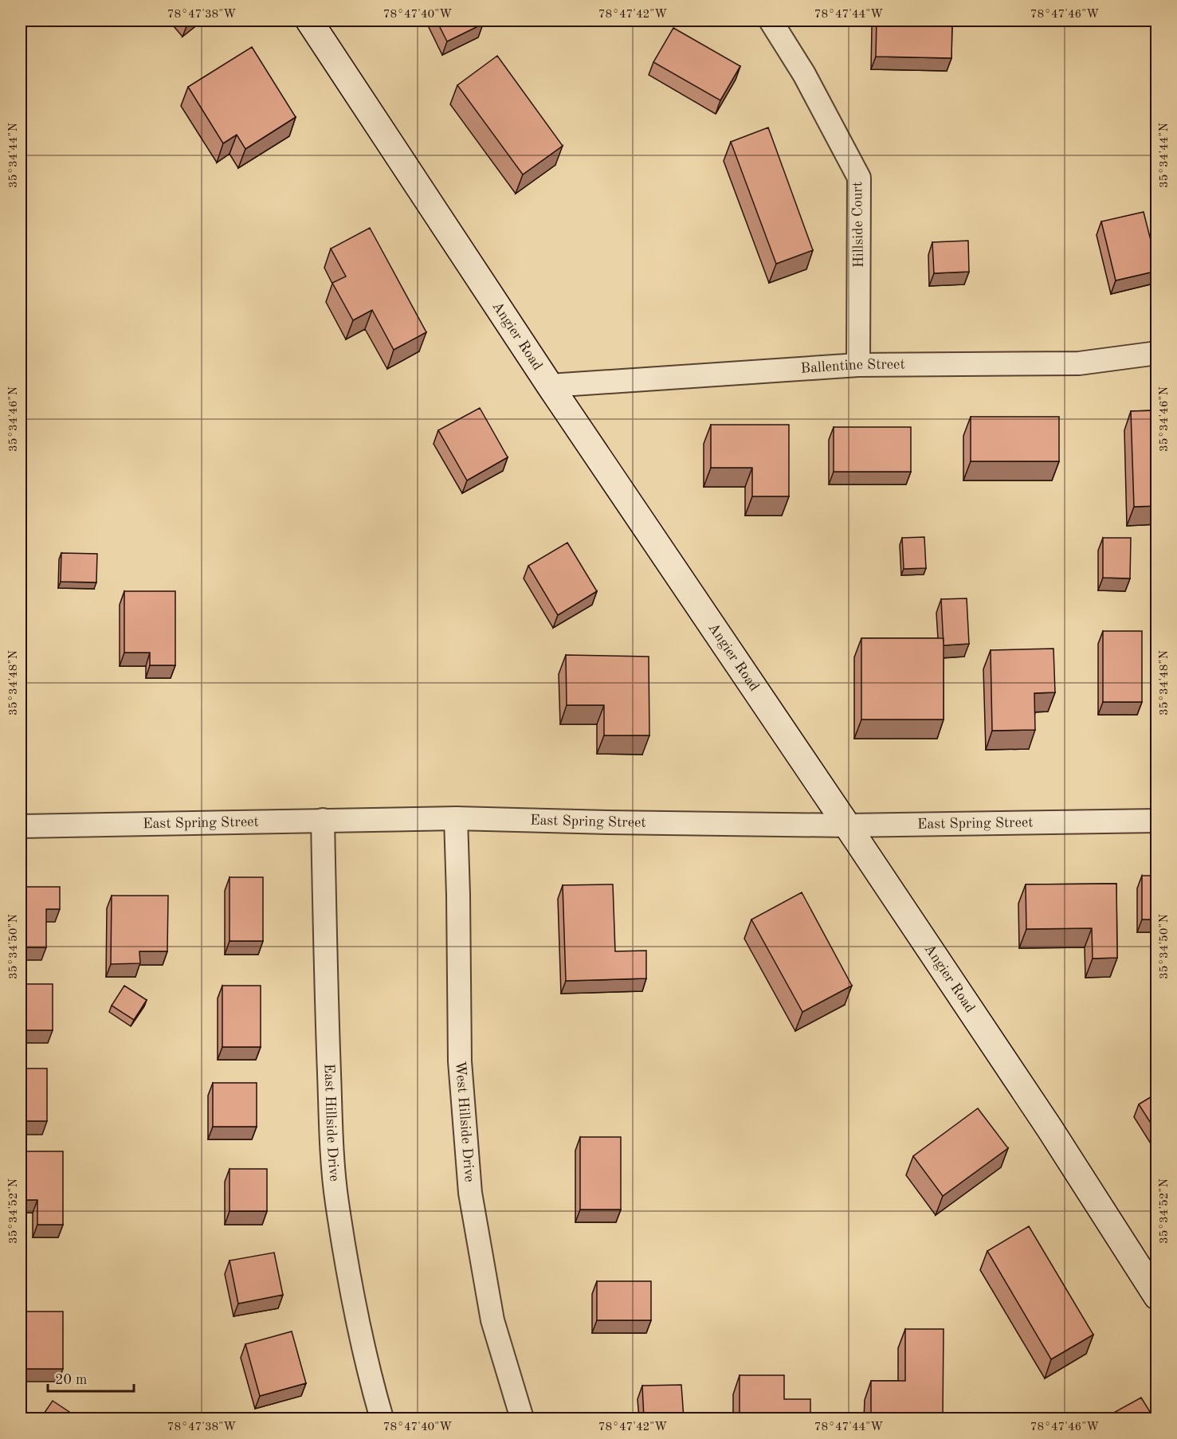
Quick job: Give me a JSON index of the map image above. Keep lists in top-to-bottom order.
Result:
{
  "streets": {
    "street": [
      "Hillside Court",
      "Angier Road",
      "Ballentine Street",
      "East Spring Street",
      "East Hillside Drive",
      "West Hillside Drive"
    ]
  },
  "crossings": [
    ["Hillside Court", "Ballentine Street"],
    ["Angier Road", "Ballentine Street"],
    ["Angier Road", "East Spring Street"],
    ["East Spring Street", "East Hillside Drive"],
    ["East Spring Street", "West Hillside Drive"]
  ],
  "scale_bar": "20 m",
  "coordinates": [
    "78°47'38\"W",
    "78°47'40\"W",
    "78°47'42\"W",
    "78°47'44\"W",
    "78°47'46\"W",
    "35°34'44\"N",
    "35°34'46\"N",
    "35°34'48\"N",
    "35°34'50\"N",
    "35°34'52\"N"
  ]
}
